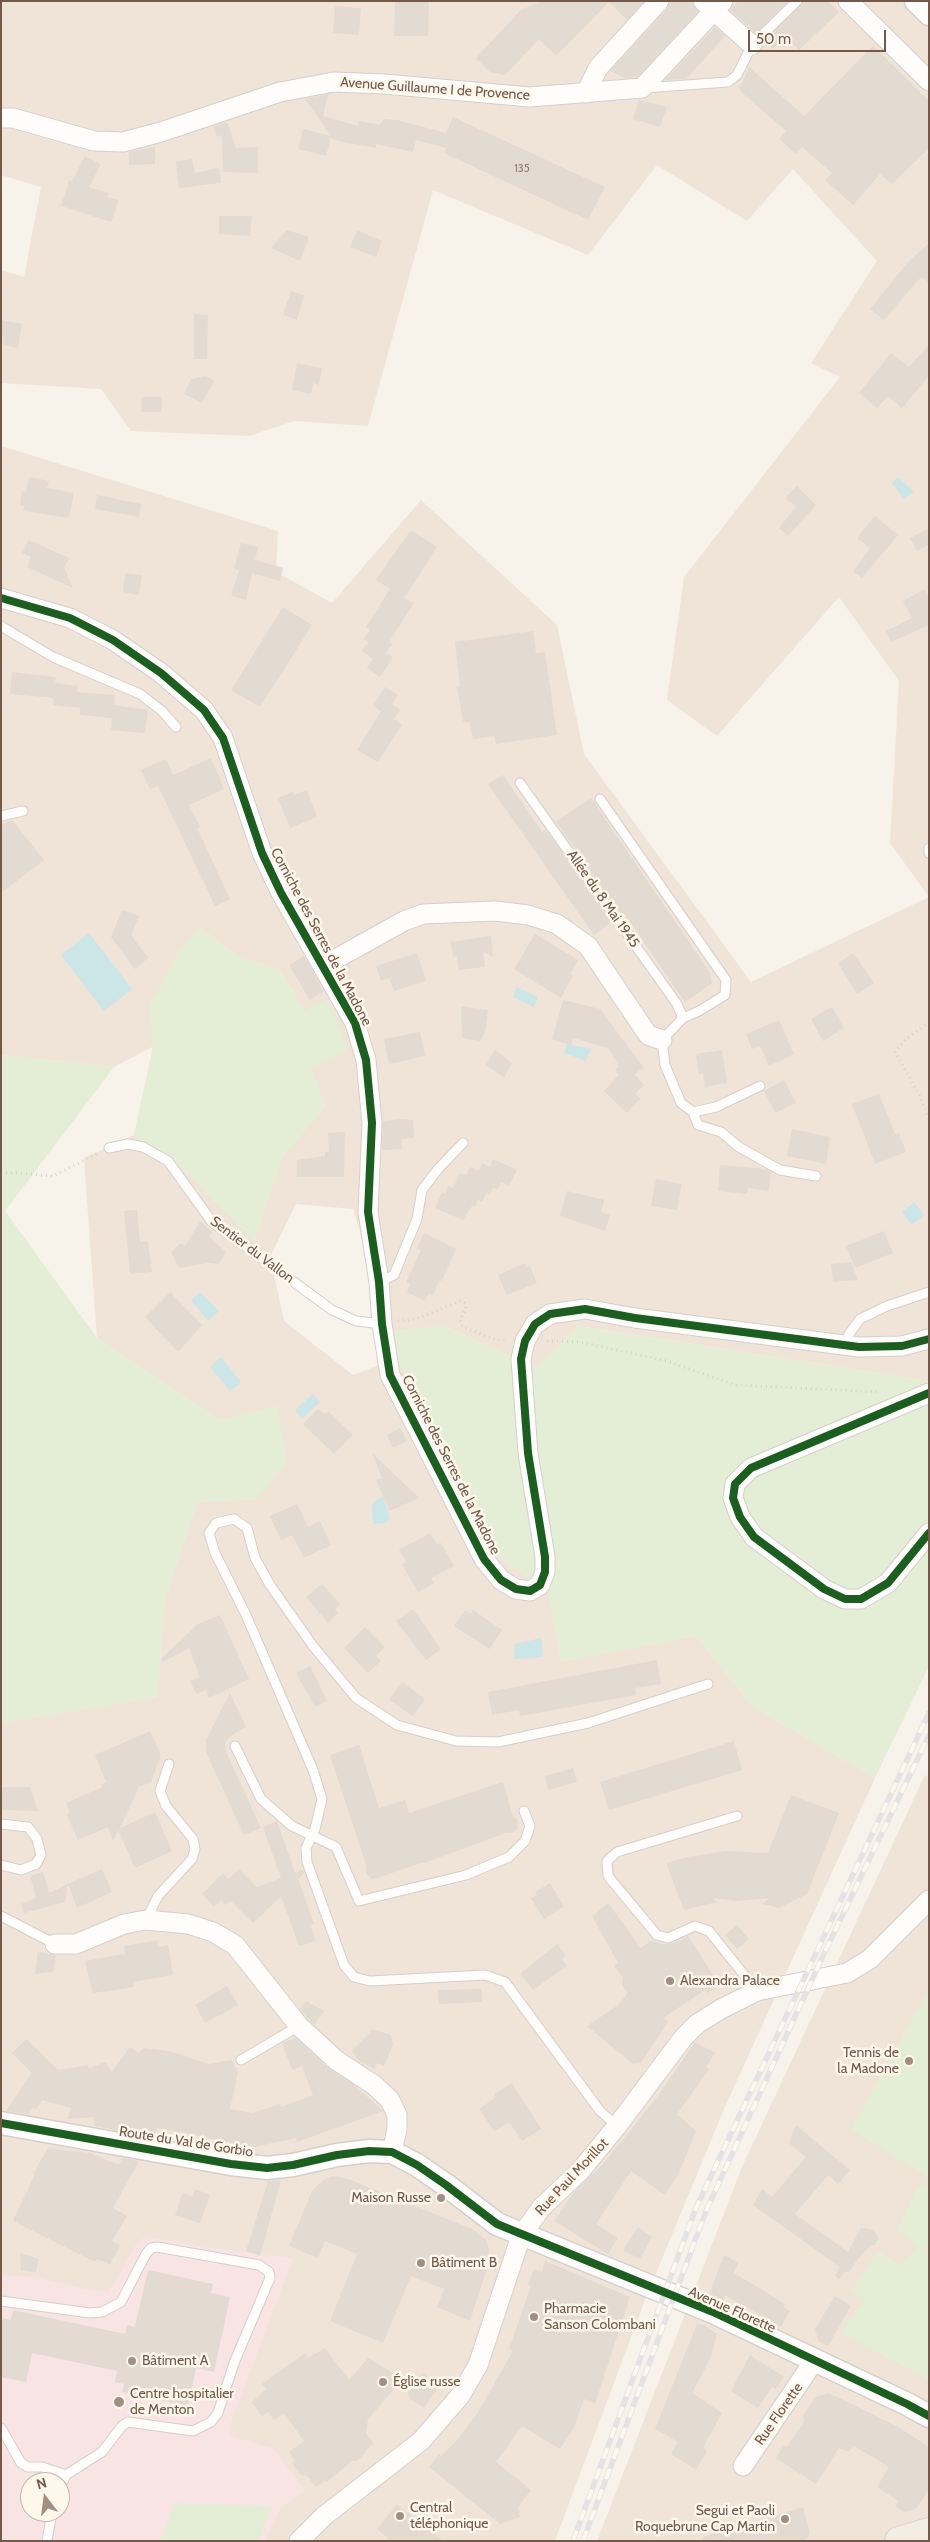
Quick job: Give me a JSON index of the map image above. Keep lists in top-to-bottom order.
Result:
{
  "streets": {
    "street": [
      "Avenue Guillaume I de Provence",
      "Corniche des Serres de la Madone",
      "Route du Val de Gorbio",
      "Rue Paul Morillot",
      "Avenue Florette",
      "Rue Florette"
    ],
    "lane": ["Allée du 8 Mai 1945", "Sentier du Vallon"]
  },
  "crossings": [
    ["Corniche des Serres de la Madone", "Sentier du Vallon"],
    ["Route du Val de Gorbio", "Rue Paul Morillot"],
    ["Route du Val de Gorbio", "Avenue Florette"],
    ["Rue Paul Morillot", "Avenue Florette"],
    ["Avenue Florette", "Rue Florette"]
  ],
  "places": [
    "Alexandra Palace",
    "Tennis de la Madone",
    "Maison Russe",
    "Bâtiment B",
    "Pharmacie Sanson Colombani",
    "Bâtiment A",
    "Église russe",
    "Centre hospitalier de Menton",
    "Central téléphonique",
    "Segui et Paoli Roquebrune Cap Martin"
  ],
  "house_numbers": ["135"],
  "scale_bar": "50 m",
  "north": "top"
}
